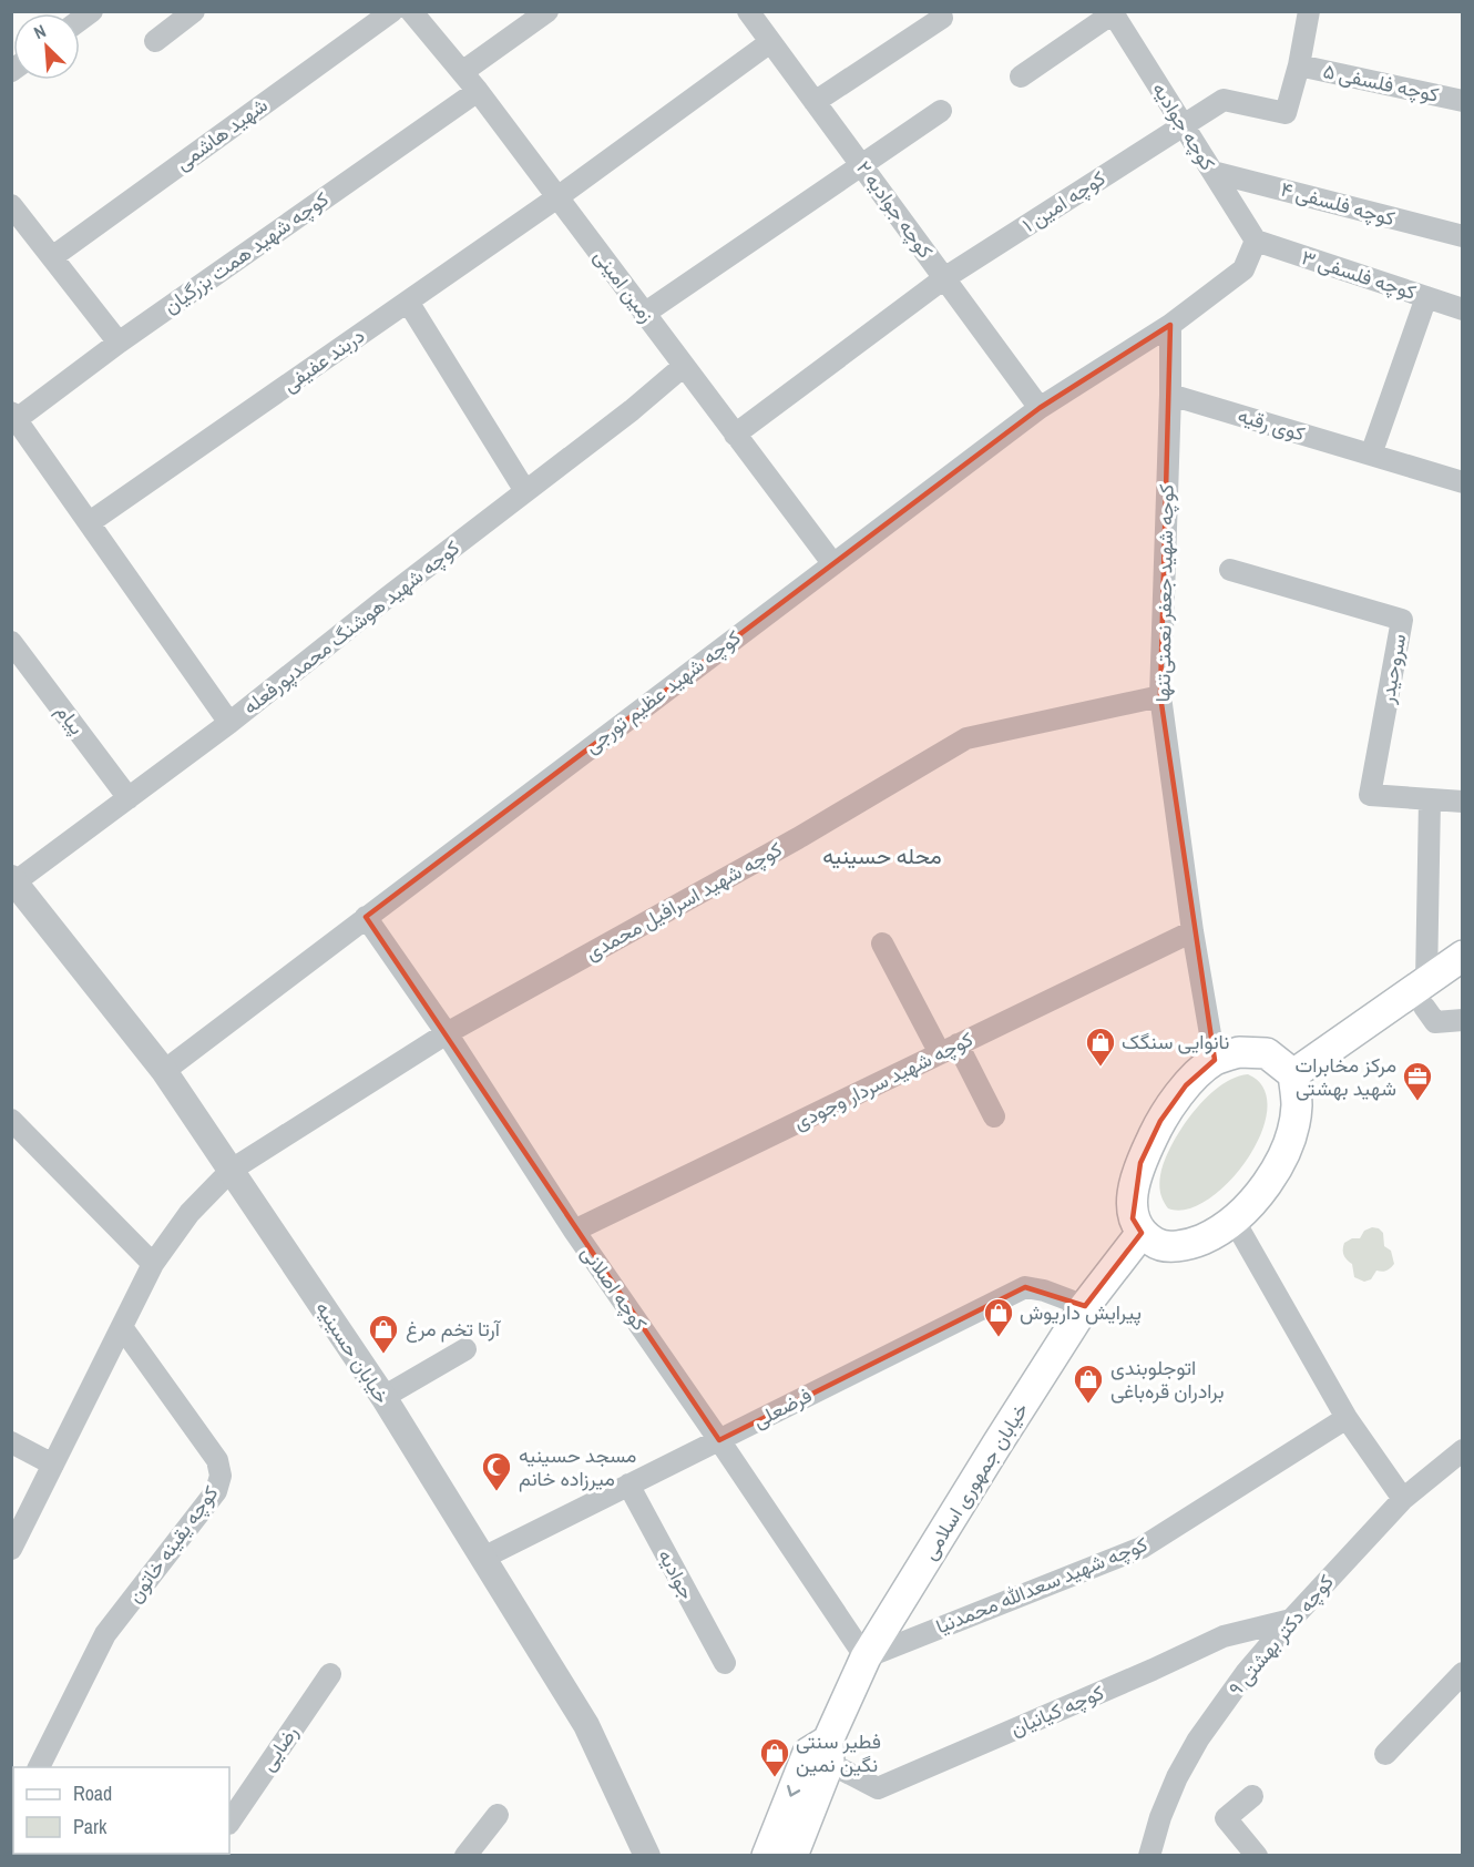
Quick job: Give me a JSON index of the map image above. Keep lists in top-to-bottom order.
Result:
{
  "streets": {
    "main road": ["خیابان جمهوری اسلامی"],
    "street": [
      "کوچه فلسفی ۵",
      "کوچه جوادیه",
      "شهید هاشمی",
      "کوچه امین ۱",
      "کوچه فلسفی ۴",
      "کوچه جوادیه ۲",
      "کوچه شهید همت بزرگیان",
      "کوچه فلسفی ۳",
      "زمین امینی",
      "دربند عفیفی",
      "کوی رقیه",
      "کوچه شهید جعفر نعمتی‌تنها",
      "کوچه شهید هوشنگ محمدپورفعله",
      "سروحیدر",
      "کوچه شهید عظیم تورجی",
      "پیام",
      "کوچه شهید اسرافیل محمدی",
      "کوچه شهید سردار وجودی",
      "کوچه اصلانی",
      "خیابان حسینیه",
      "فرضعلی",
      "کوچه یقینه خاتون",
      "جوادیه",
      "کوچه شهید سعدالله محمدنیا",
      "کوچه دکتر بهشتی ۹",
      "کوچه کیانیان",
      "رضایی"
    ]
  },
  "crossings": [
    ["کوچه جوادیه", "کوچه امین ۱"],
    ["کوچه جوادیه", "کوچه فلسفی ۴"],
    ["کوچه جوادیه", "کوچه فلسفی ۳"],
    ["کوچه امین ۱", "کوچه جوادیه ۲"],
    ["کوچه امین ۱", "زمین امینی"],
    ["کوچه جوادیه ۲", "دربند عفیفی"],
    ["کوچه جوادیه ۲", "کوچه شهید عظیم تورجی"],
    ["کوچه شهید همت بزرگیان", "زمین امینی"],
    ["زمین امینی", "دربند عفیفی"],
    ["زمین امینی", "کوچه شهید هوشنگ محمدپورفعله"],
    ["زمین امینی", "کوچه شهید عظیم تورجی"],
    ["کوی رقیه", "کوچه شهید جعفر نعمتی‌تنها"],
    ["کوچه شهید جعفر نعمتی‌تنها", "کوچه شهید عظیم تورجی"],
    ["کوچه شهید جعفر نعمتی‌تنها", "کوچه شهید اسرافیل محمدی"],
    ["کوچه شهید جعفر نعمتی‌تنها", "کوچه شهید سردار وجودی"],
    ["کوچه شهید جعفر نعمتی‌تنها", "خیابان جمهوری اسلامی"],
    ["کوچه شهید هوشنگ محمدپورفعله", "پیام"],
    ["کوچه شهید هوشنگ محمدپورفعله", "خیابان حسینیه"],
    ["کوچه شهید عظیم تورجی", "کوچه اصلانی"],
    ["کوچه شهید عظیم تورجی", "خیابان حسینیه"],
    ["کوچه شهید اسرافیل محمدی", "کوچه اصلانی"],
    ["کوچه شهید اسرافیل محمدی", "خیابان حسینیه"],
    ["کوچه شهید سردار وجودی", "کوچه اصلانی"],
    ["کوچه اصلانی", "فرضعلی"],
    ["کوچه اصلانی", "خیابان جمهوری اسلامی"],
    ["کوچه اصلانی", "کوچه شهید سعدالله محمدنیا"],
    ["خیابان حسینیه", "فرضعلی"],
    ["فرضعلی", "خیابان جمهوری اسلامی"],
    ["فرضعلی", "جوادیه"],
    ["خیابان جمهوری اسلامی", "کوچه شهید سعدالله محمدنیا"],
    ["خیابان جمهوری اسلامی", "کوچه کیانیان"],
    ["کوچه دکتر بهشتی ۹", "کوچه کیانیان"]
  ],
  "districts": ["محله حسینیه"],
  "places": {
    "shop": [
      "نانوایی سنگک",
      "پیرایش داریوش",
      "آرتا تخم مرغ",
      "اتوجلوبندی برادران قره‌باغی",
      "فطیر سنتی نگین نمین"
    ],
    "office": ["مرکز مخابرات شهید بهشتی"],
    "mosque": ["مسجد حسینیه میرزاده خانم"]
  },
  "legend": ["Road", "Park"],
  "north": "top left"
}
